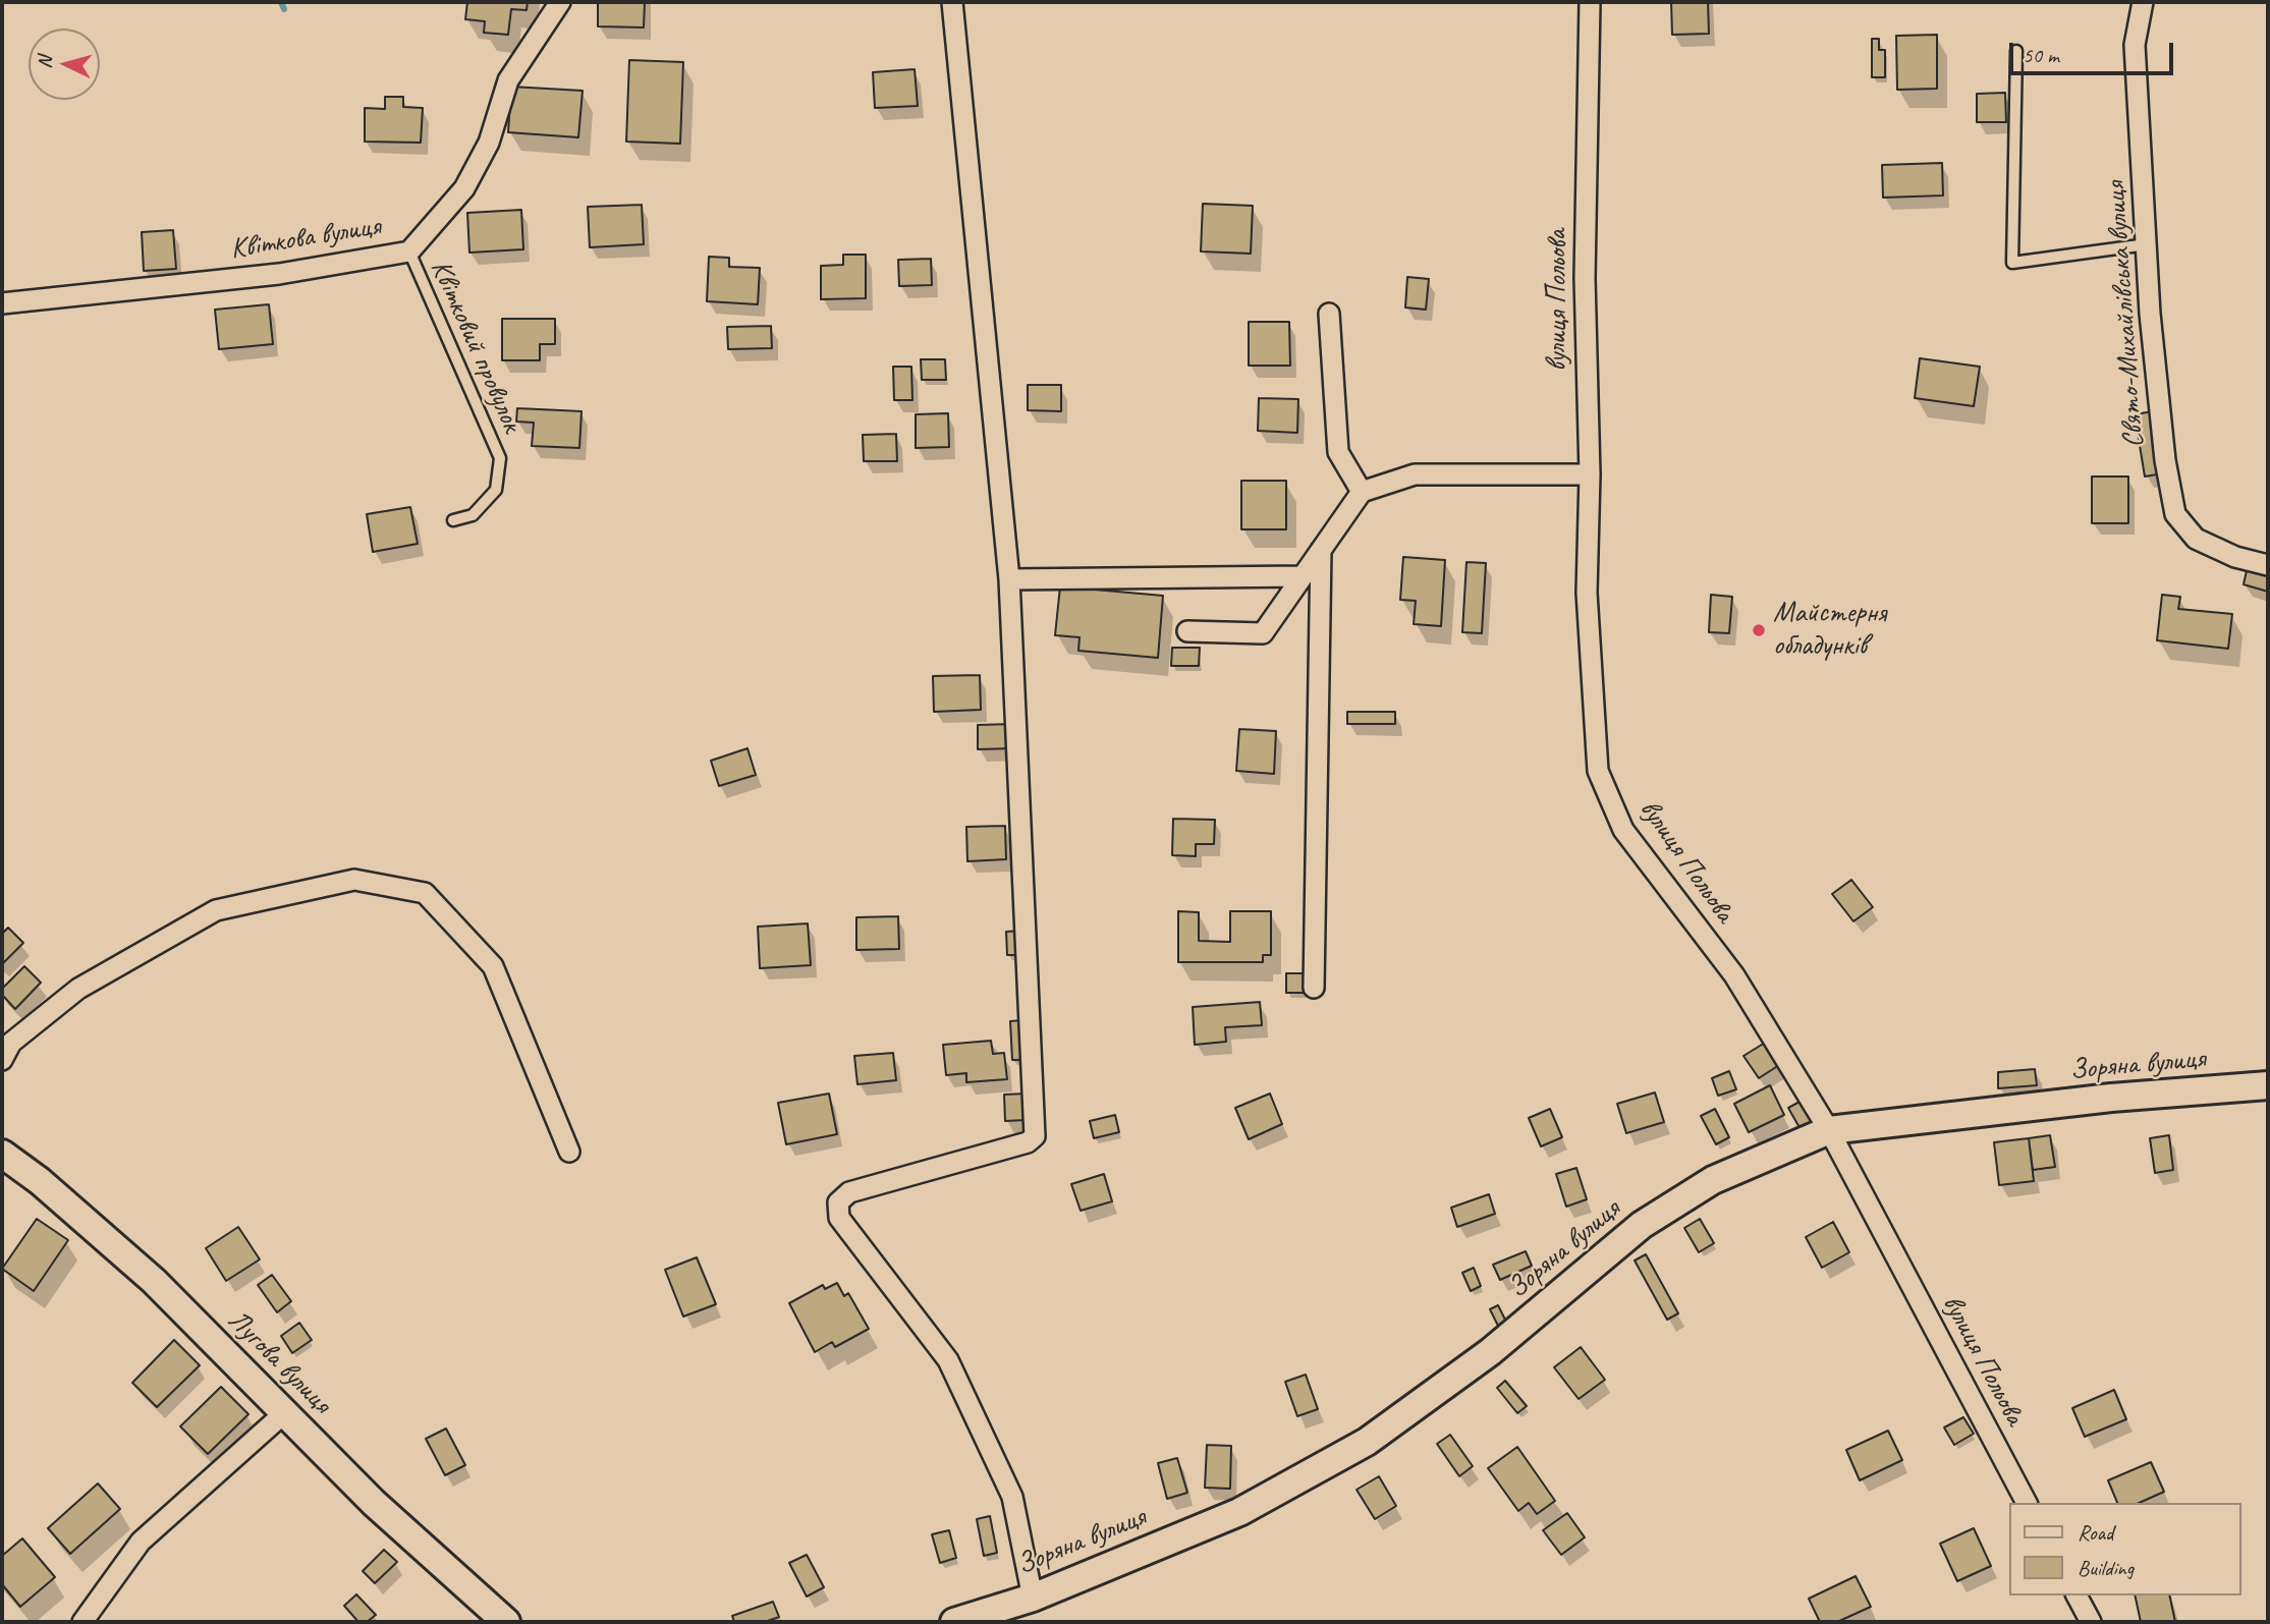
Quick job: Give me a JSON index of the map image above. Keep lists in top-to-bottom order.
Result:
{
  "streets": {
    "street": [
      "Квіткова вулиця",
      "вулиця Польова",
      "Свято-Михайлівська вулиця",
      "Зоряна вулиця",
      "Лугова вулиця"
    ],
    "lane": ["Квітковий провулок"]
  },
  "crossings": [
    ["Квіткова вулиця", "Квітковий провулок"],
    ["вулиця Польова", "Зоряна вулиця"]
  ],
  "places": ["Майстерня обладунків"],
  "legend": ["Road", "Building"],
  "scale_bar": "50 m",
  "north": "left"
}
